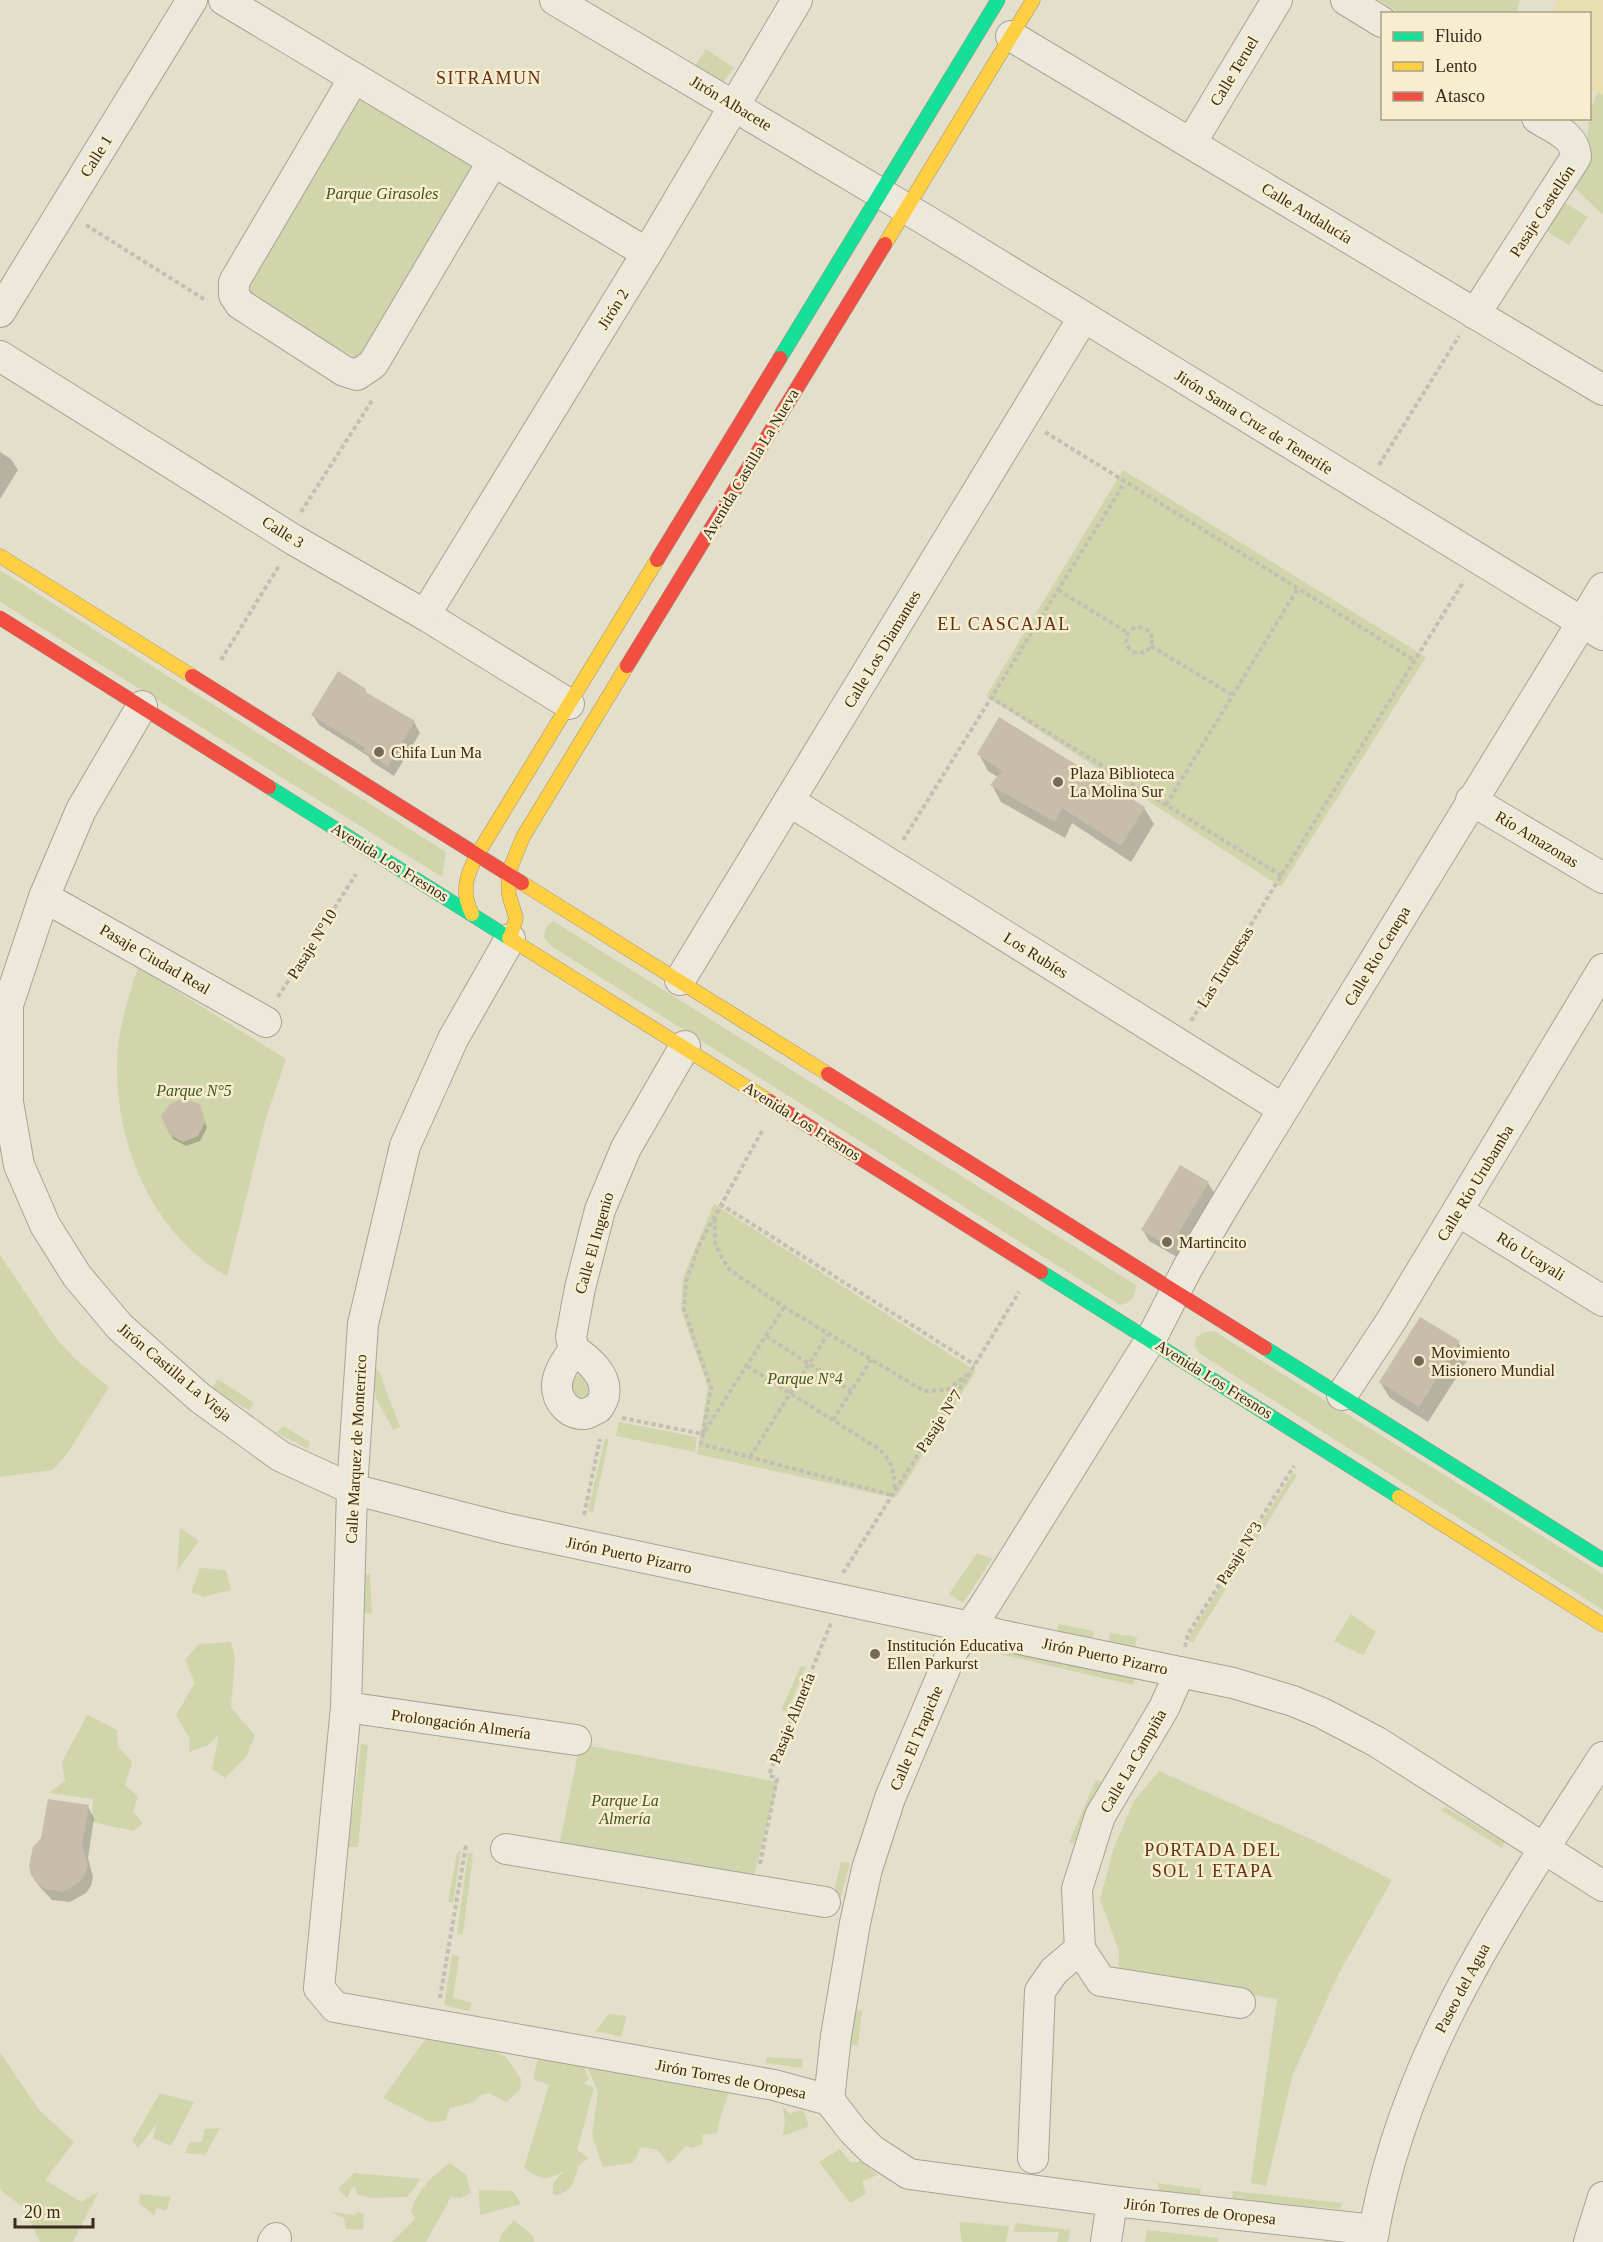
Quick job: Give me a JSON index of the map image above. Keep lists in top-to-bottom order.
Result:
{
  "streets": {
    "main road": ["Avenida Castilla La Nueva", "Avenida Los Fresnos"],
    "street": [
      "Calle Teruel",
      "Jirón Albacete",
      "Calle 1",
      "Pasaje Castellón",
      "Calle Andalucía",
      "Jirón 2",
      "Jirón Santa Cruz de Tenerife",
      "Calle 3",
      "Calle Los Diamantes",
      "Río Amazonas",
      "Los Rubíes",
      "Calle Rio Cenepa",
      "Pasaje Ciudad Real",
      "Calle Río Urubamba",
      "Calle El Ingenio",
      "Río Ucayali",
      "Jirón Castilla La Vieja",
      "Calle Marquez de Monterrico",
      "Jirón Puerto Pizarro",
      "Prolongación Almería",
      "Calle El Trapiche",
      "Calle La Campiña",
      "Paseo del Agua",
      "Jirón Torres de Oropesa"
    ],
    "path": [
      "Pasaje N°10",
      "Las Turquesas",
      "Pasaje N°7",
      "Pasaje N°3",
      "Pasaje Almería"
    ]
  },
  "crossings": [
    ["Calle Teruel", "Calle Andalucía"],
    ["Jirón Albacete", "Jirón 2"],
    ["Jirón Albacete", "Jirón Santa Cruz de Tenerife"],
    ["Jirón Albacete", "Avenida Castilla La Nueva"],
    ["Pasaje Castellón", "Calle Andalucía"],
    ["Calle Andalucía", "Avenida Castilla La Nueva"],
    ["Jirón 2", "Calle 3"],
    ["Jirón Santa Cruz de Tenerife", "Avenida Castilla La Nueva"],
    ["Jirón Santa Cruz de Tenerife", "Calle Los Diamantes"],
    ["Jirón Santa Cruz de Tenerife", "Calle Rio Cenepa"],
    ["Avenida Castilla La Nueva", "Calle 3"],
    ["Avenida Castilla La Nueva", "Avenida Los Fresnos"],
    ["Avenida Castilla La Nueva", "Calle Marquez de Monterrico"],
    ["Calle Los Diamantes", "Los Rubíes"],
    ["Río Amazonas", "Calle Rio Cenepa"],
    ["Avenida Los Fresnos", "Calle El Ingenio"],
    ["Avenida Los Fresnos", "Jirón Castilla La Vieja"],
    ["Avenida Los Fresnos", "Pasaje N°7"],
    ["Avenida Los Fresnos", "Calle Marquez de Monterrico"],
    ["Avenida Los Fresnos", "Pasaje N°3"],
    ["Avenida Los Fresnos", "Calle El Trapiche"],
    ["Pasaje N°10", "Pasaje Ciudad Real"],
    ["Los Rubíes", "Calle Rio Cenepa"],
    ["Los Rubíes", "Las Turquesas"],
    ["Calle Rio Cenepa", "Calle El Trapiche"],
    ["Pasaje Ciudad Real", "Jirón Castilla La Vieja"],
    ["Calle Río Urubamba", "Río Ucayali"],
    ["Jirón Castilla La Vieja", "Calle Marquez de Monterrico"],
    ["Jirón Castilla La Vieja", "Jirón Puerto Pizarro"],
    ["Calle Marquez de Monterrico", "Jirón Puerto Pizarro"],
    ["Calle Marquez de Monterrico", "Prolongación Almería"],
    ["Calle Marquez de Monterrico", "Jirón Torres de Oropesa"],
    ["Pasaje N°3", "Jirón Puerto Pizarro"],
    ["Pasaje N°3", "Calle La Campiña"],
    ["Jirón Puerto Pizarro", "Calle El Trapiche"],
    ["Jirón Puerto Pizarro", "Calle La Campiña"],
    ["Jirón Puerto Pizarro", "Paseo del Agua"],
    ["Calle El Trapiche", "Jirón Torres de Oropesa"],
    ["Paseo del Agua", "Jirón Torres de Oropesa"]
  ],
  "districts": ["SITRAMUN", "EL CASCAJAL", "PORTADA DEL SOL 1 ETAPA"],
  "parks": [
    "Parque Girasoles",
    "Parque N°5",
    "Parque N°4",
    "Parque La Almería"
  ],
  "places": [
    "Chifa Lun Ma",
    "Plaza Biblioteca La Molina Sur",
    "Martincito",
    "Movimiento Misionero Mundial",
    "Institución Educativa Ellen Parkurst"
  ],
  "legend": ["Fluido", "Lento", "Atasco"],
  "scale_bar": "20 m"
}
